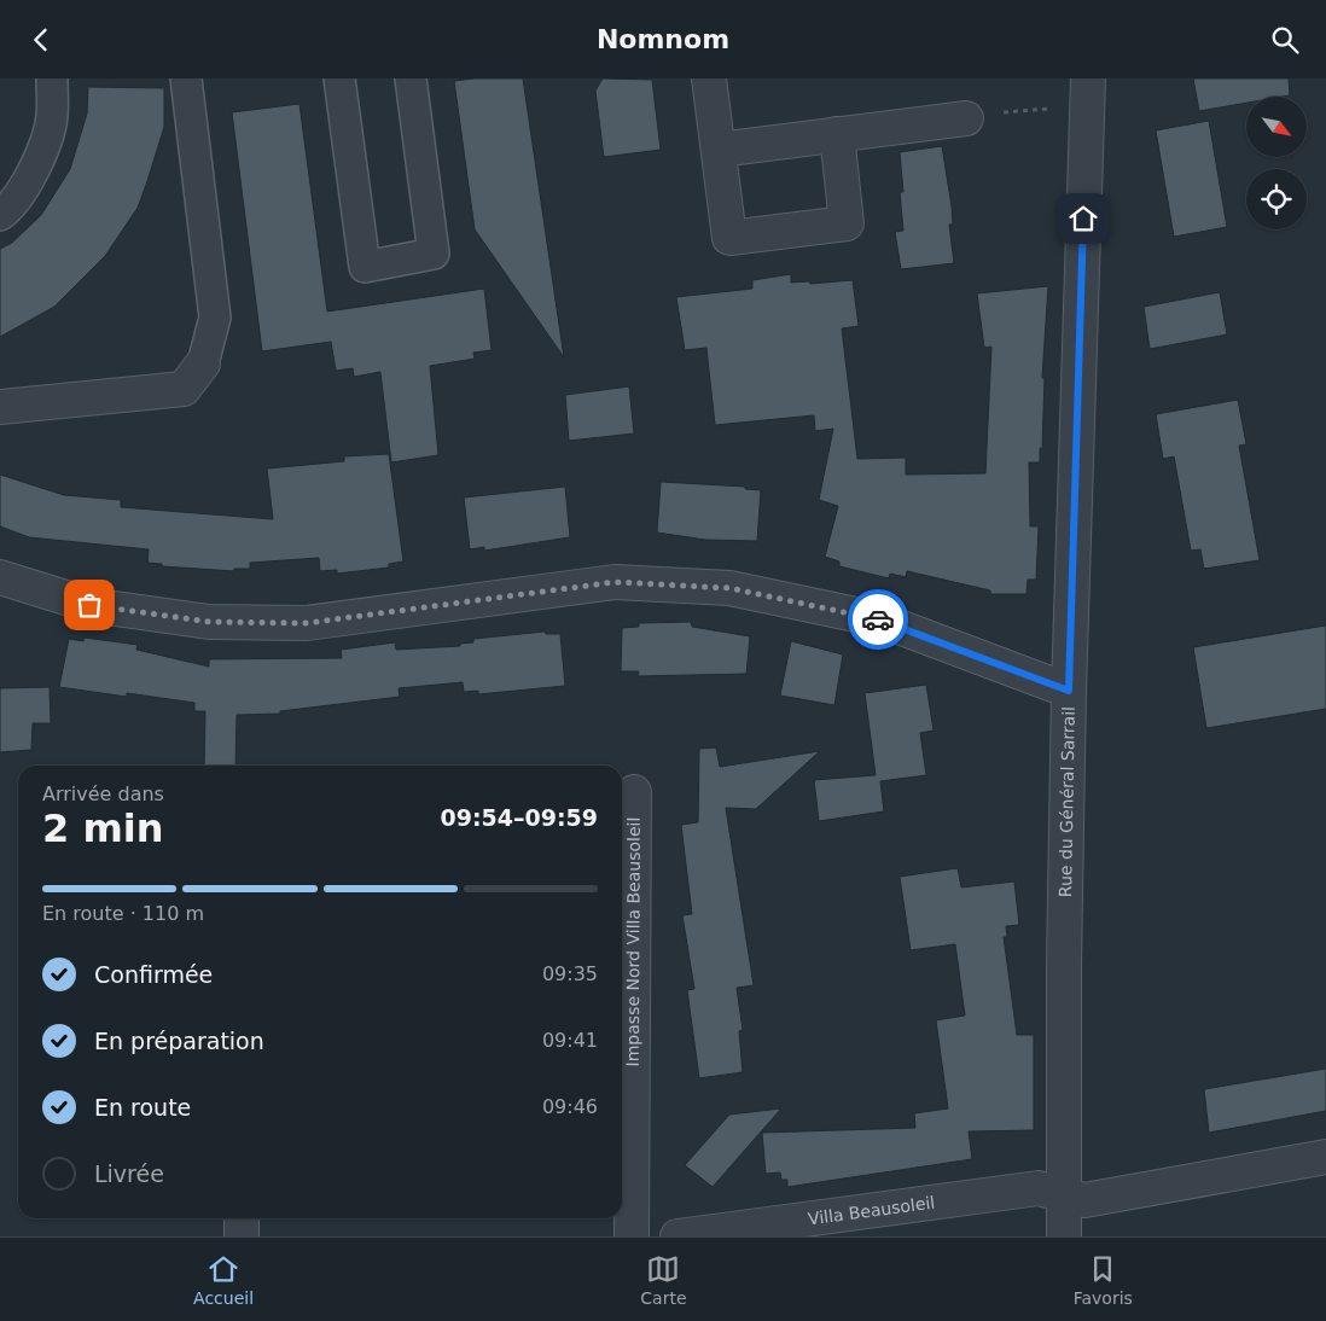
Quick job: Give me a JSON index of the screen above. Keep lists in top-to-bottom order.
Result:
{
  "streets": {
    "street": ["Rue du Général Sarrail", "Impasse Nord Villa Beausoleil", "Villa Beausoleil"]
  },
  "crossings": [
    ["Rue du Général Sarrail", "Villa Beausoleil"]
  ],
  "north": "bottom right",
  "page": {
    "header": "Nomnom",
    "heading": ["2 min", "Arrivée dans", "09:54–09:59"],
    "bar": "En route · 110 m",
    "list": [
      ["Confirmée", "09:35"],
      ["En préparation", "09:41"],
      ["En route", "09:46"],
      "Livrée"
    ],
    "tabs": ["Accueil", "Carte", "Favoris"]
  }
}
